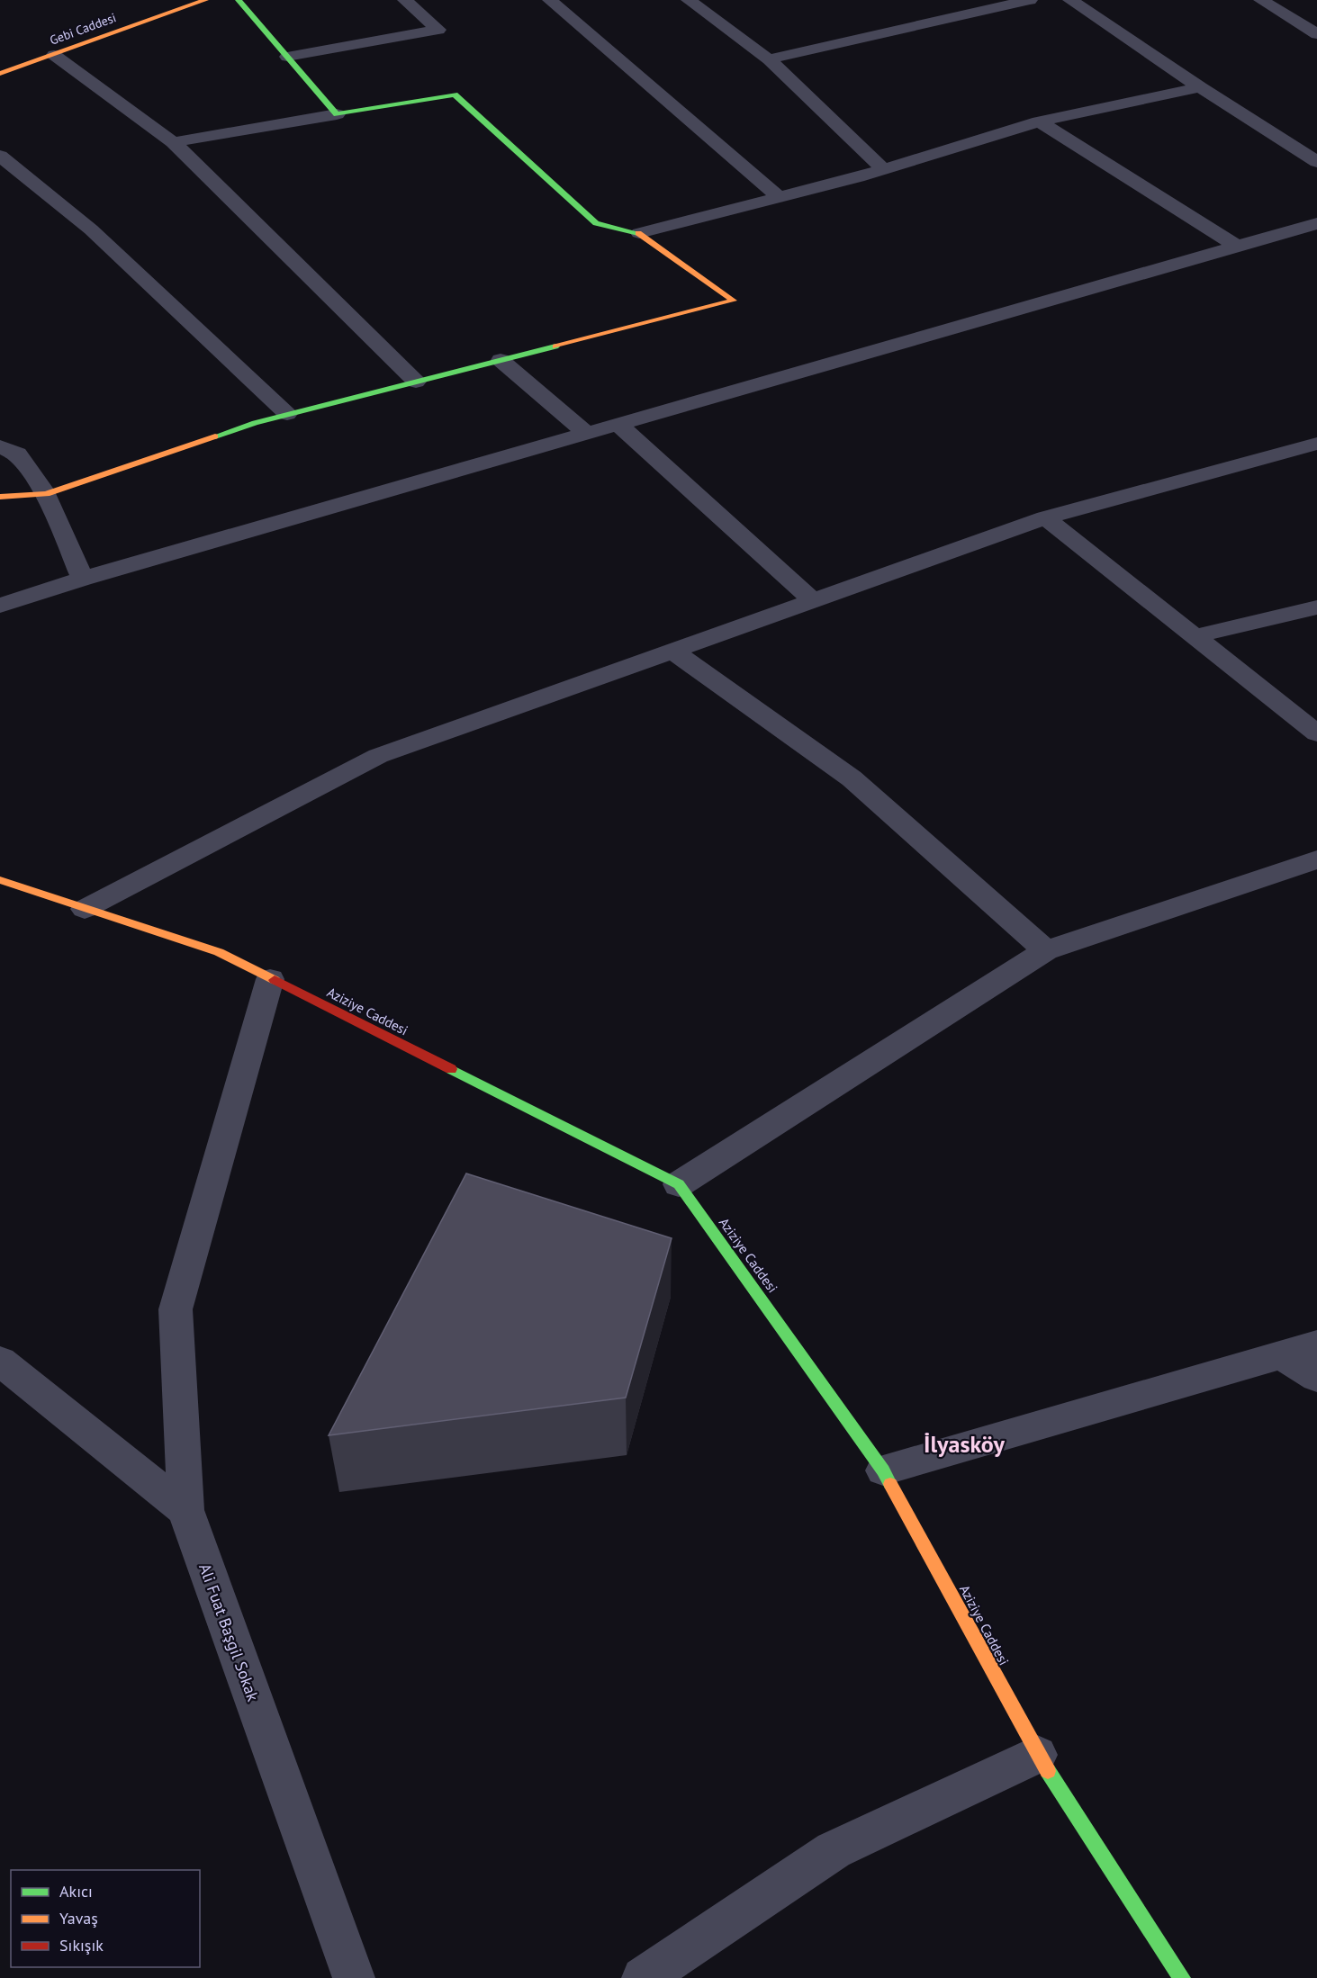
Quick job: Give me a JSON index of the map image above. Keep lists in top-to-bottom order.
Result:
{
  "streets": {
    "street": ["Gebi Caddesi", "Aziziye Caddesi", "Ali Fuat Başgil Sokak"]
  },
  "districts": ["İlyasköy"],
  "legend": ["Akıcı", "Yavaş", "Sıkışık"]
}
